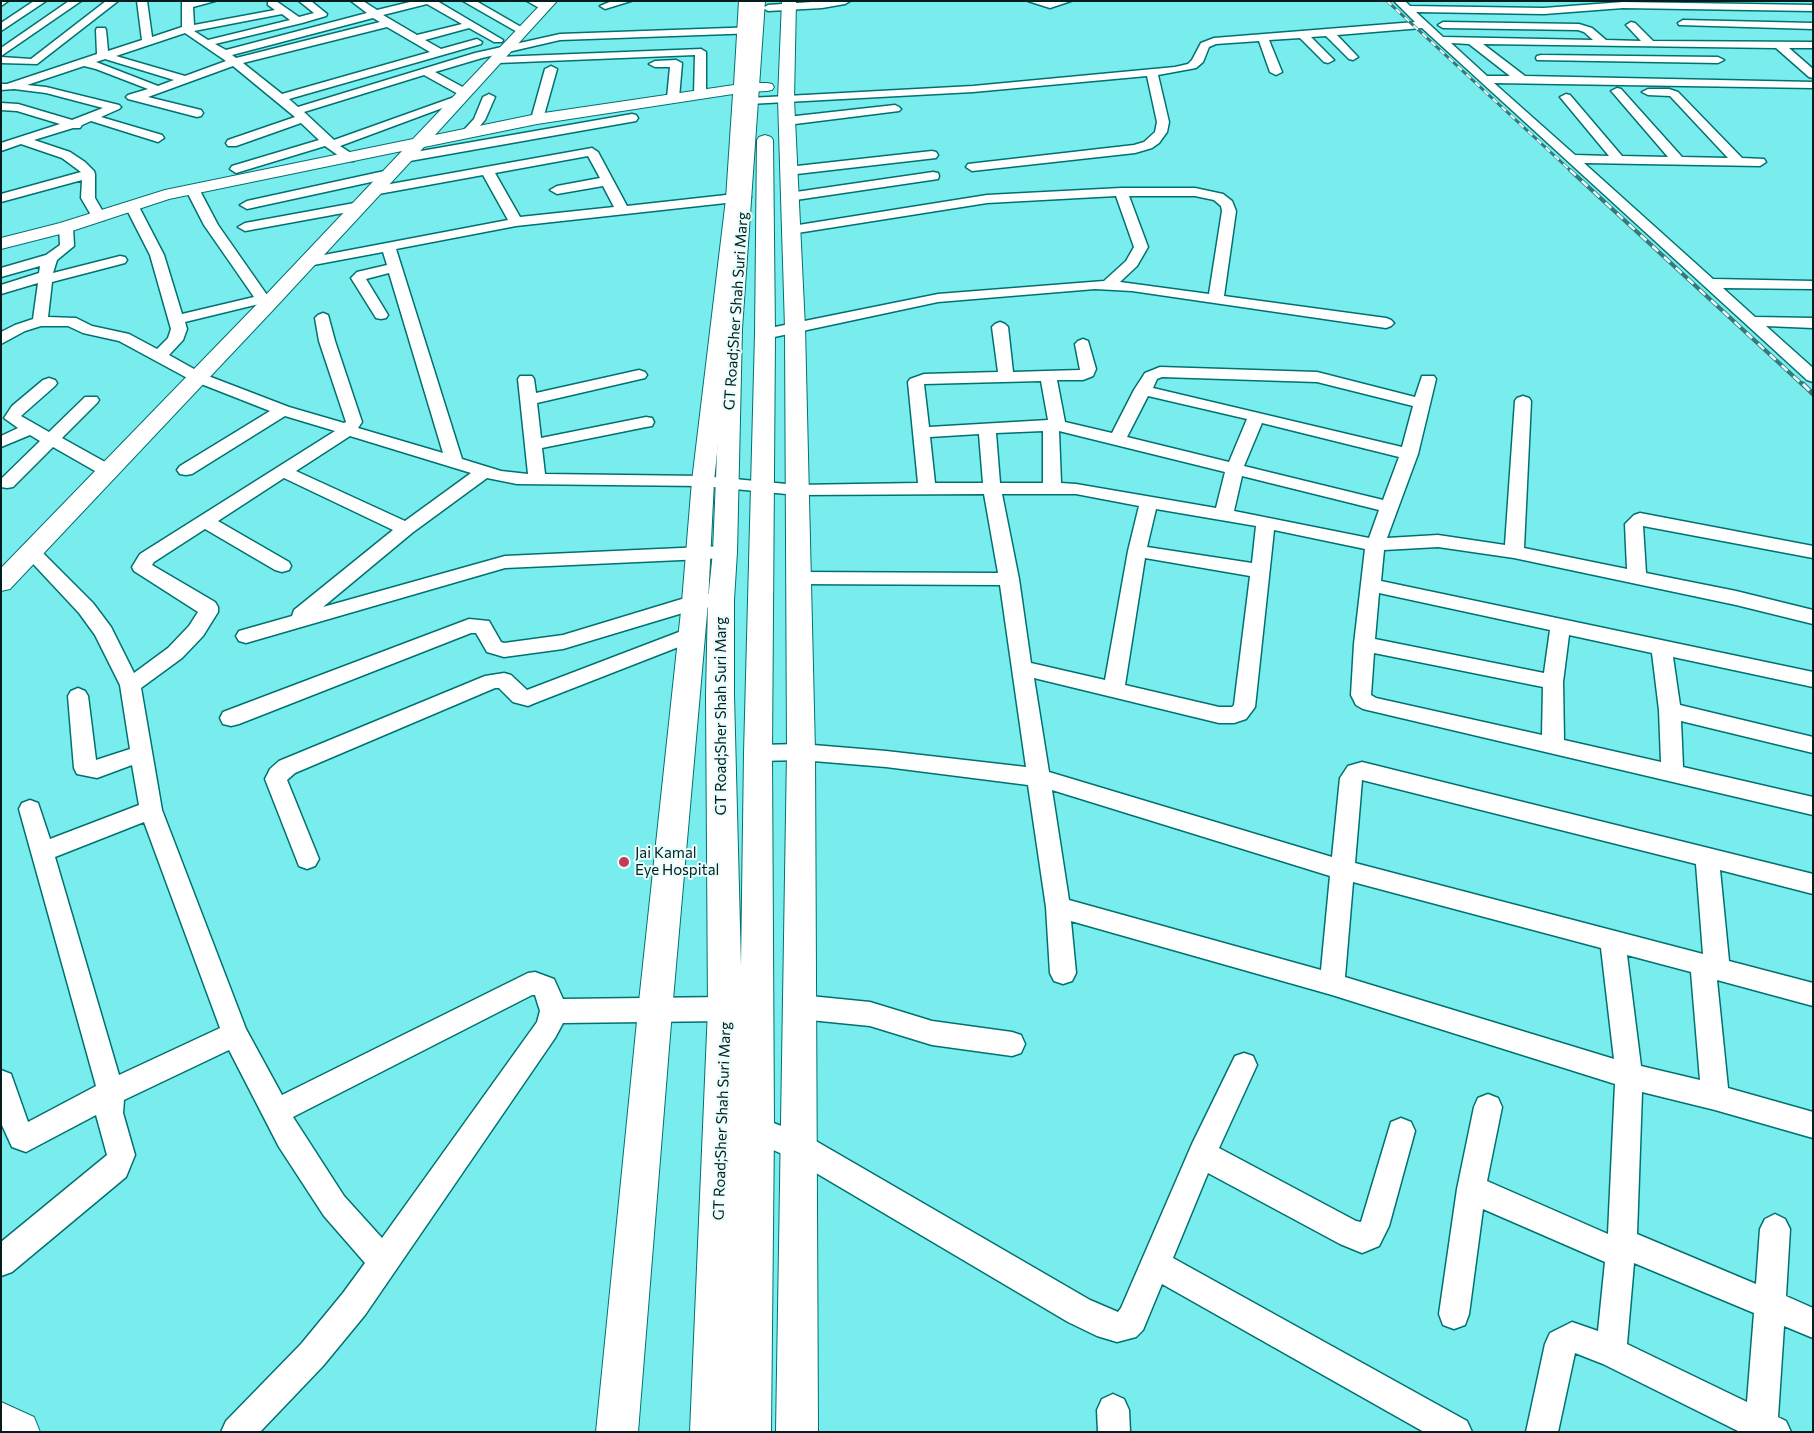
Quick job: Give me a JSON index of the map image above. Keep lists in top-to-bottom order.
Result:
{
  "streets": {
    "main road": ["GT Road;Sher Shah Suri Marg"]
  },
  "places": ["Jai Kamal Eye Hospital"]
}
